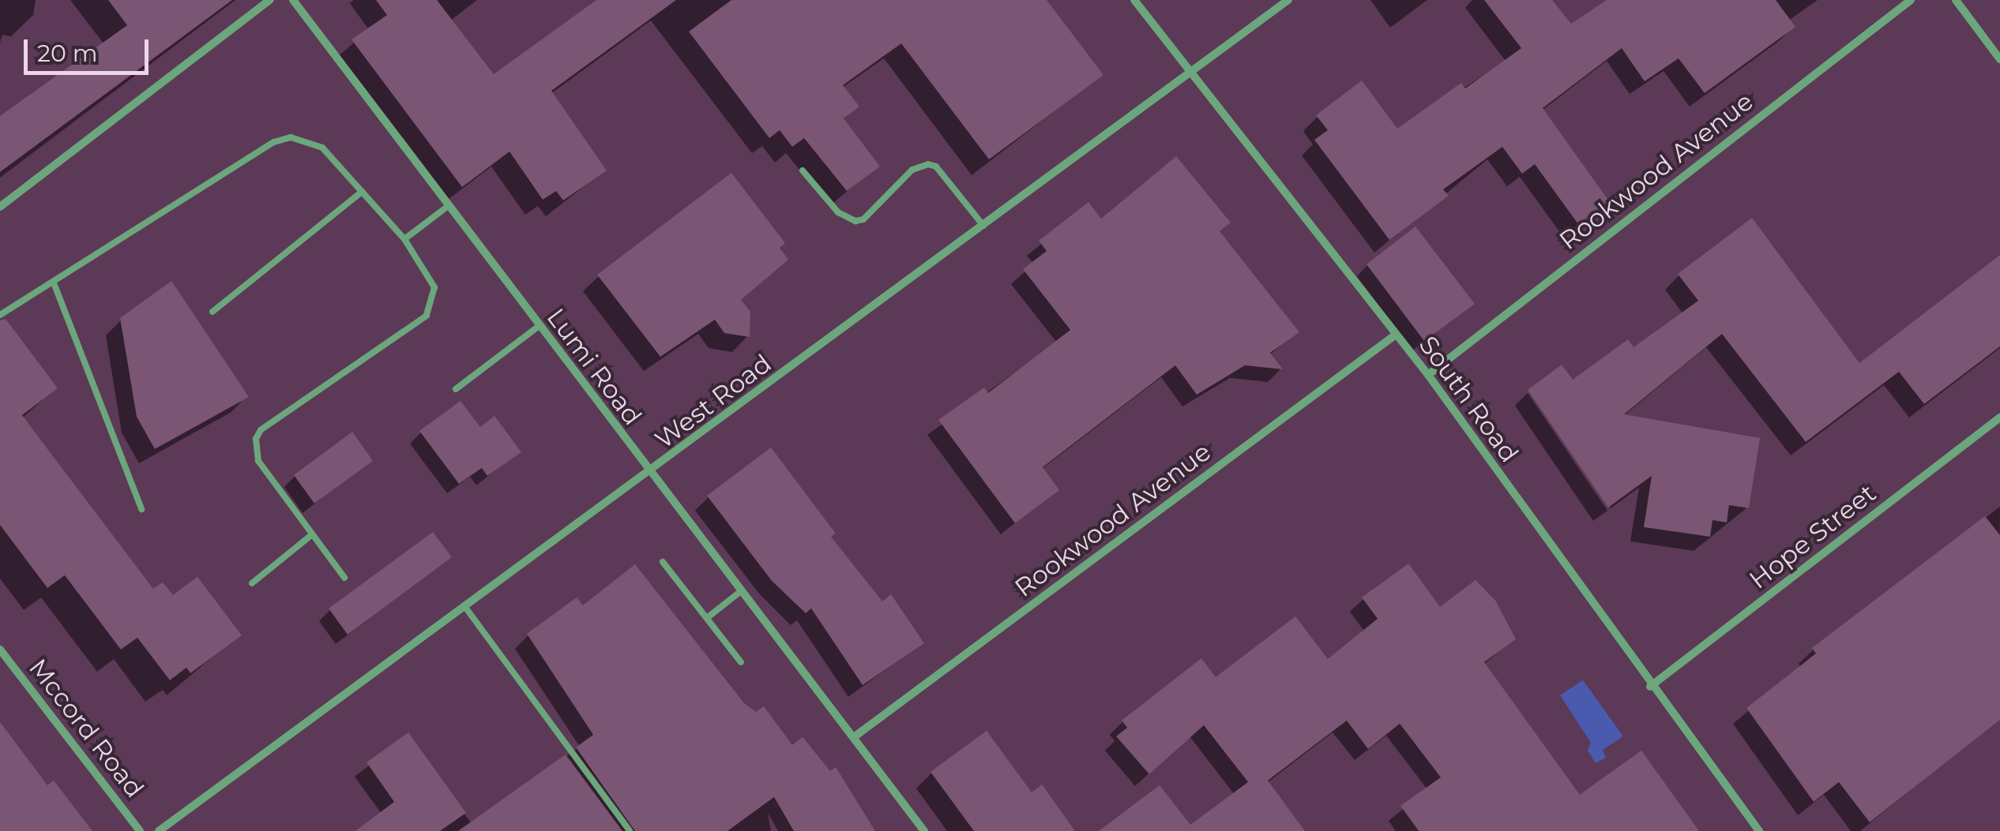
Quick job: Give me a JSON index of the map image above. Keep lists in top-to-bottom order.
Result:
{
  "streets": {
    "street": [
      "Rookwood Avenue",
      "Lumi Road",
      "South Road",
      "West Road",
      "Hope Street",
      "Mccord Road"
    ]
  },
  "crossings": [
    ["Rookwood Avenue", "Lumi Road"],
    ["Rookwood Avenue", "South Road"],
    ["Lumi Road", "West Road"],
    ["South Road", "West Road"],
    ["South Road", "Hope Street"]
  ],
  "scale_bar": "20 m"
}
